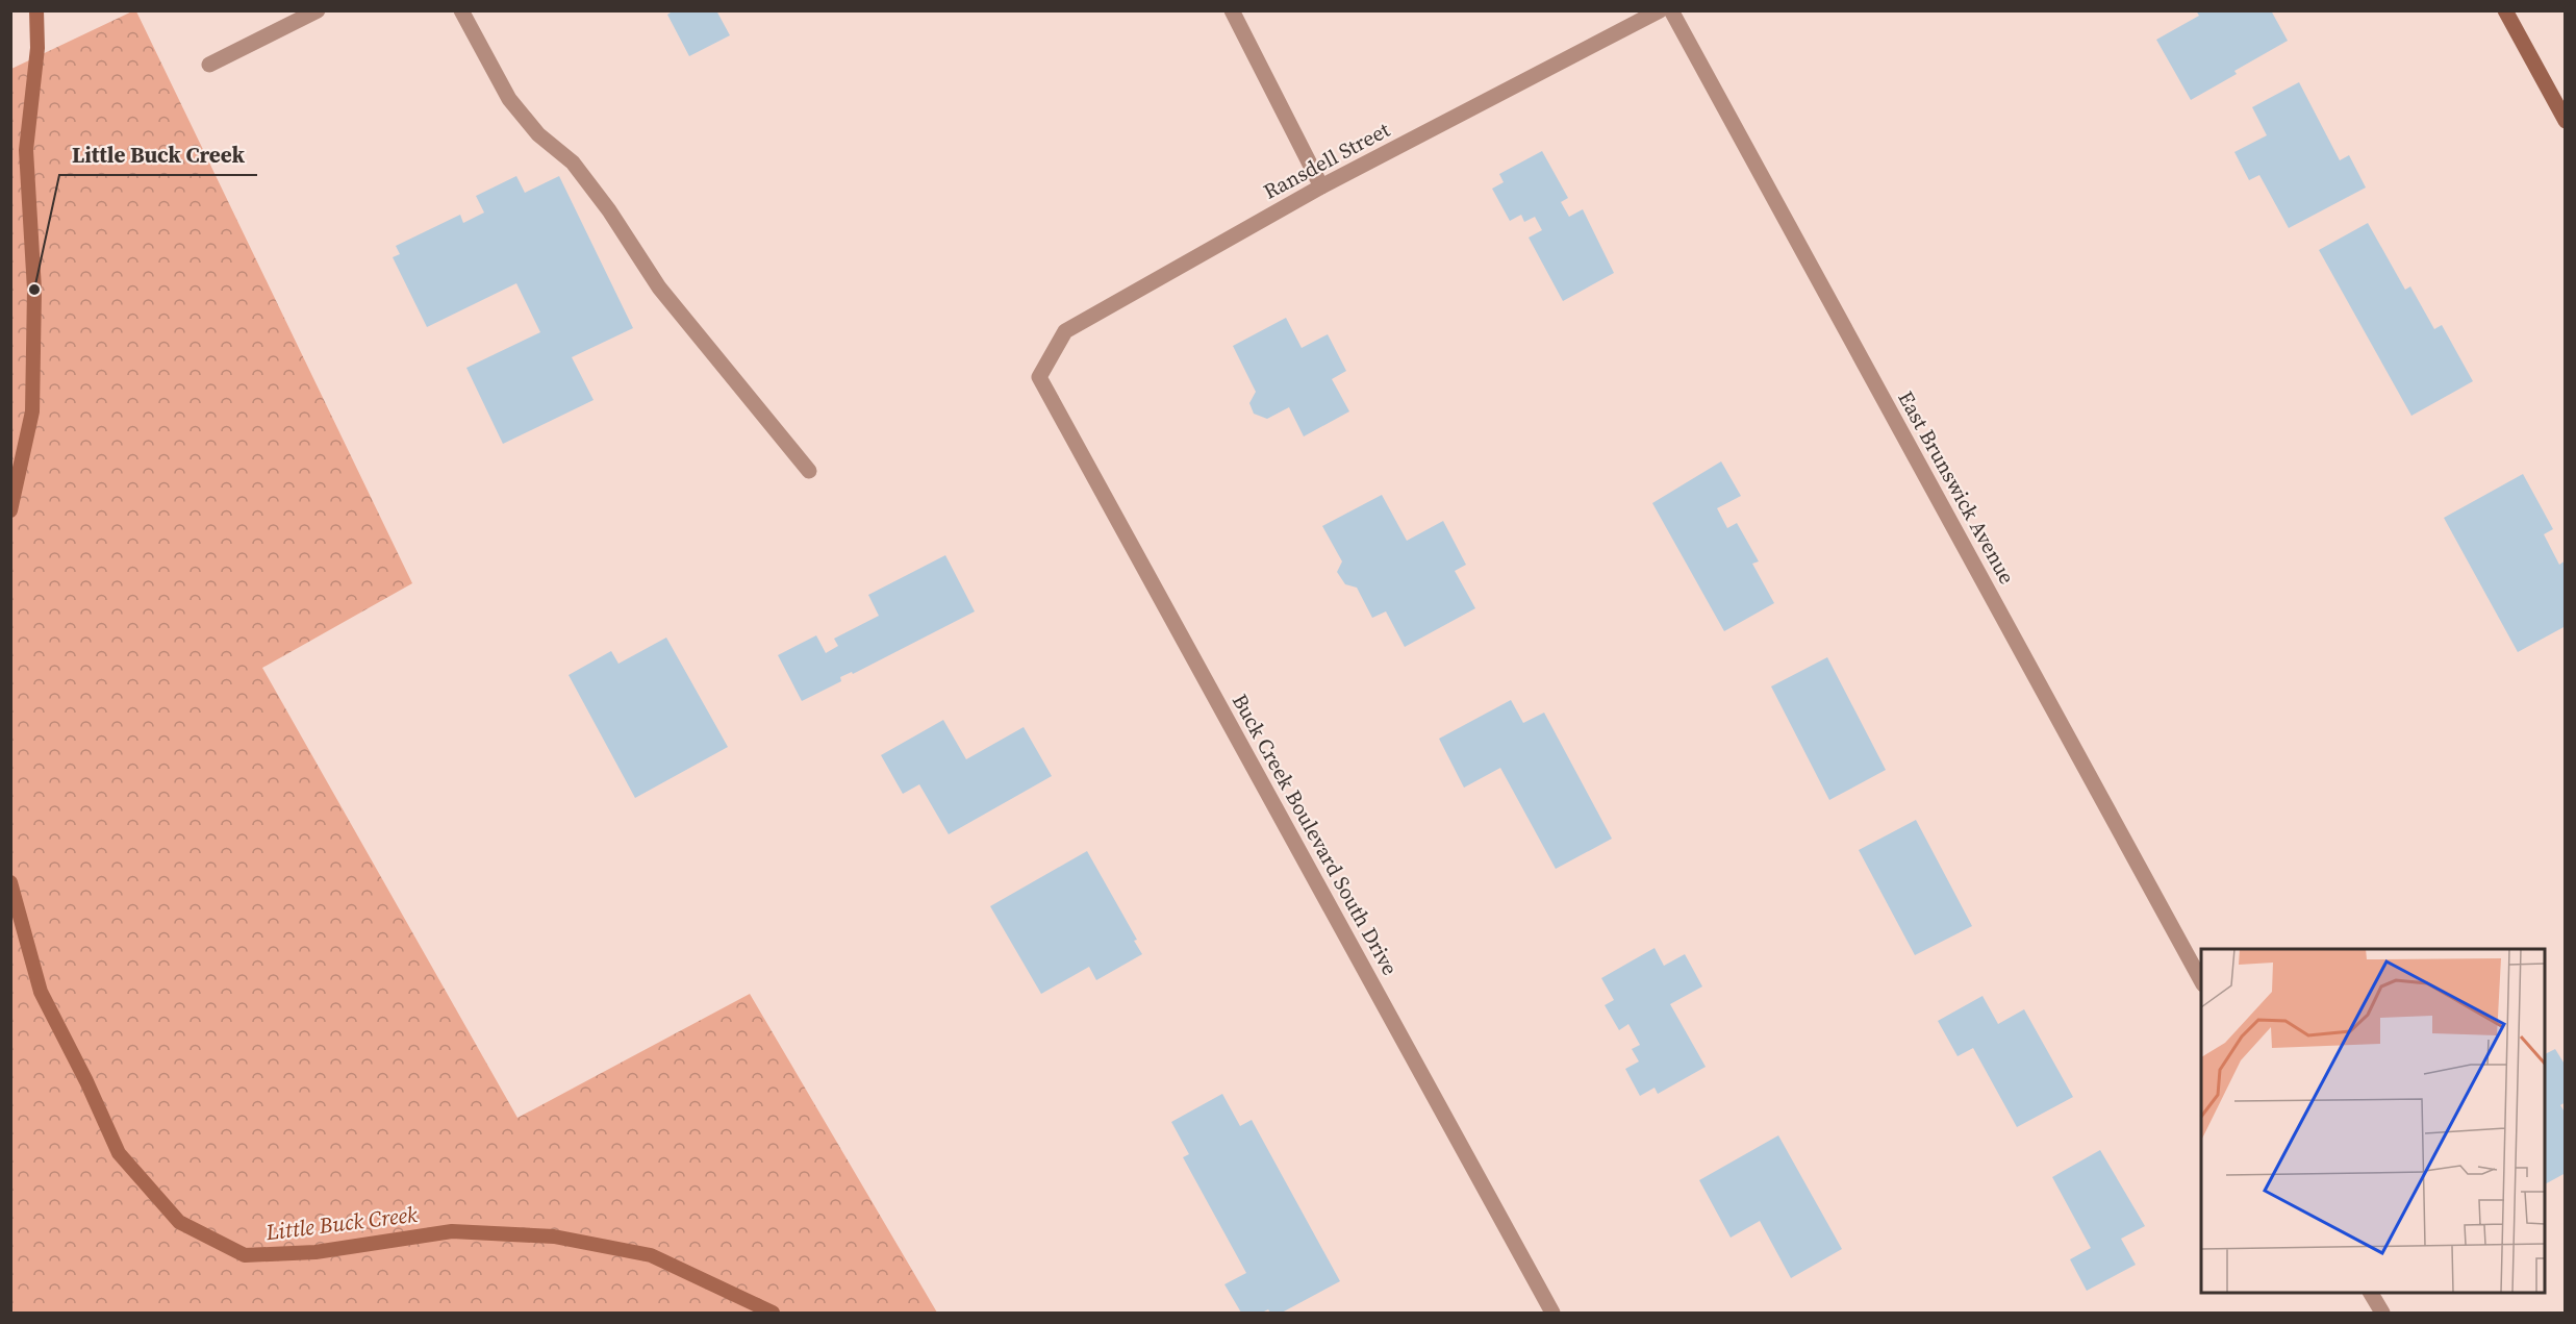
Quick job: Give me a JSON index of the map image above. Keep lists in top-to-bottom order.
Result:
{
  "streets": {
    "street": ["Ransdell Street", "East Brunswick Avenue", "Buck Creek Boulevard South Drive"]
  },
  "crossings": [
    ["Ransdell Street", "Buck Creek Boulevard South Drive"]
  ],
  "water": ["Little Buck Creek"],
  "places": ["Little Buck Creek"]
}
